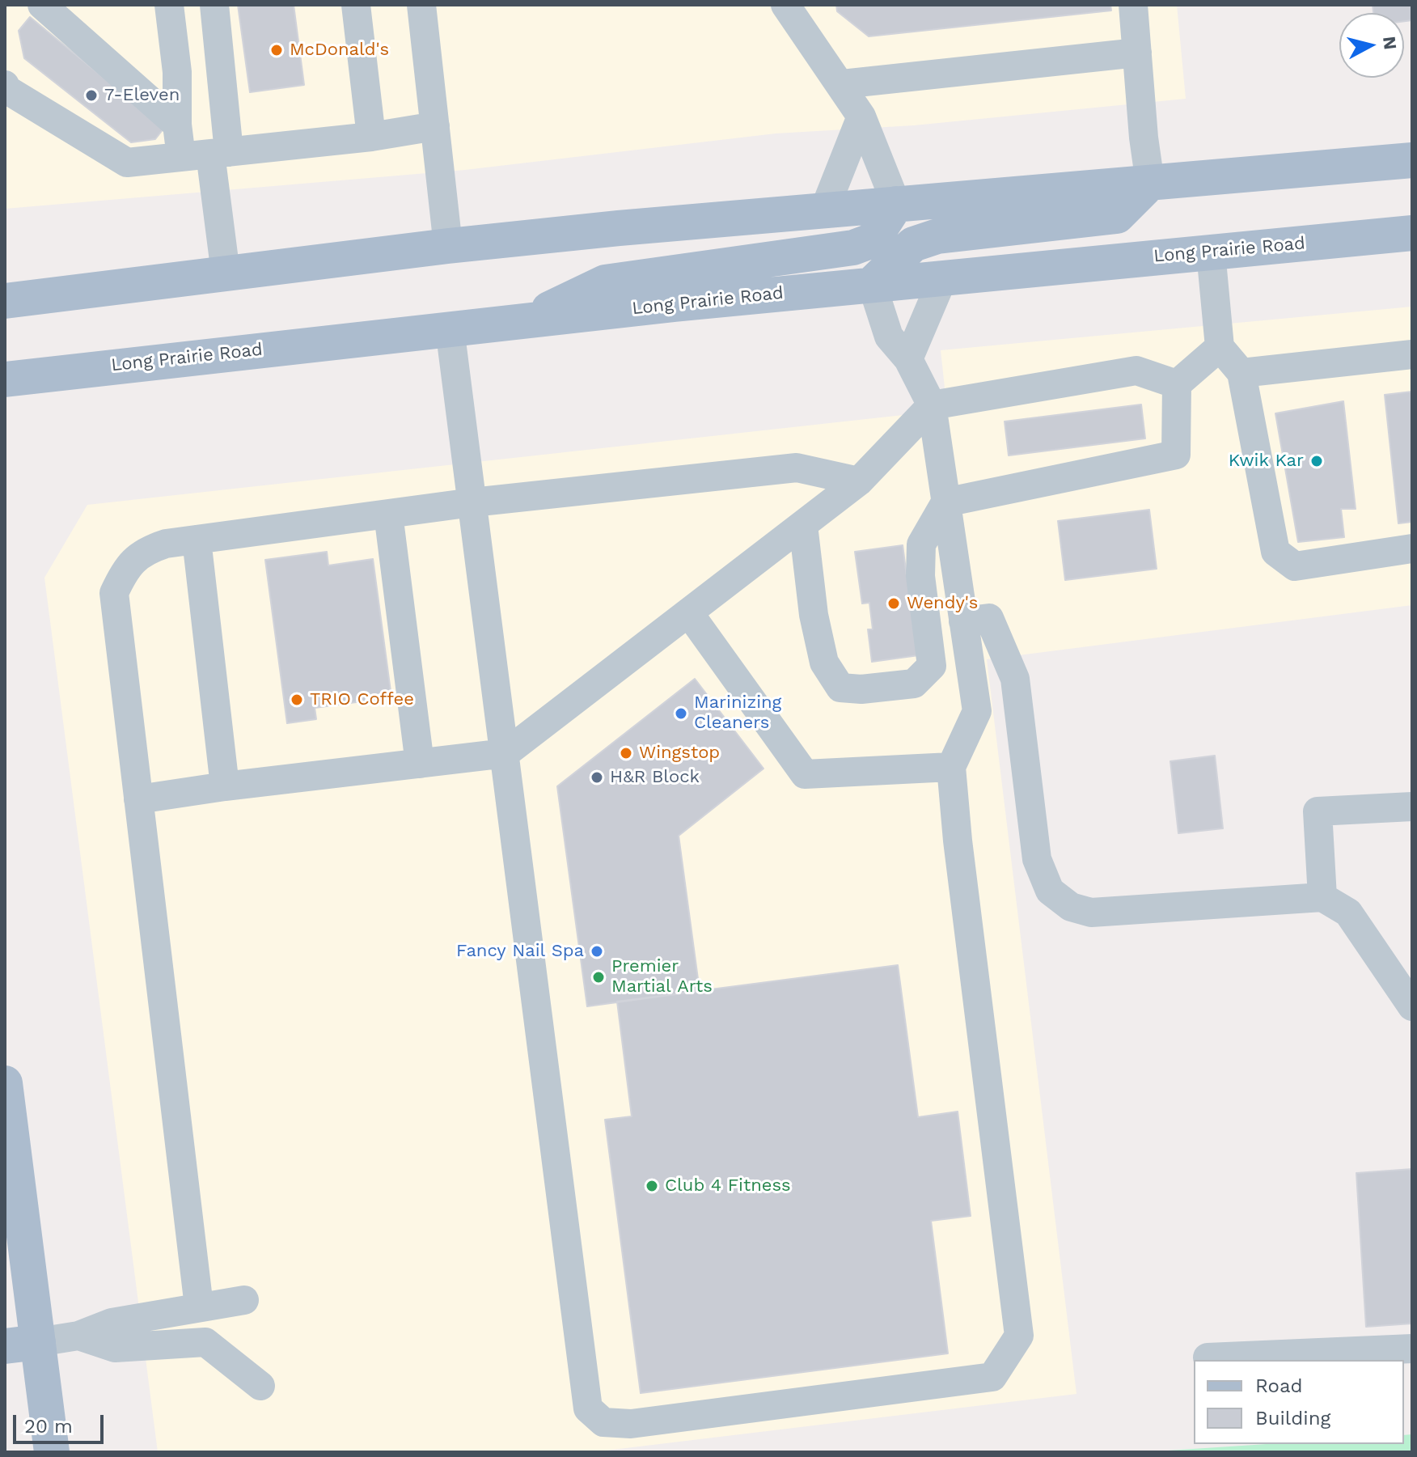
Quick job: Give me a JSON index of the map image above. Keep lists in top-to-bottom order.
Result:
{
  "streets": {
    "main road": ["Long Prairie Road"]
  },
  "places": [
    "McDonald's",
    "7-Eleven",
    "Kwik Kar",
    "Wendy's",
    "TRIO Coffee",
    "Marinizing Cleaners",
    "Wingstop",
    "H&R Block",
    "Fancy Nail Spa",
    "Premier Martial Arts",
    "Club 4 Fitness"
  ],
  "legend": ["Road", "Building"],
  "scale_bar": "20 m",
  "north": "right"
}
